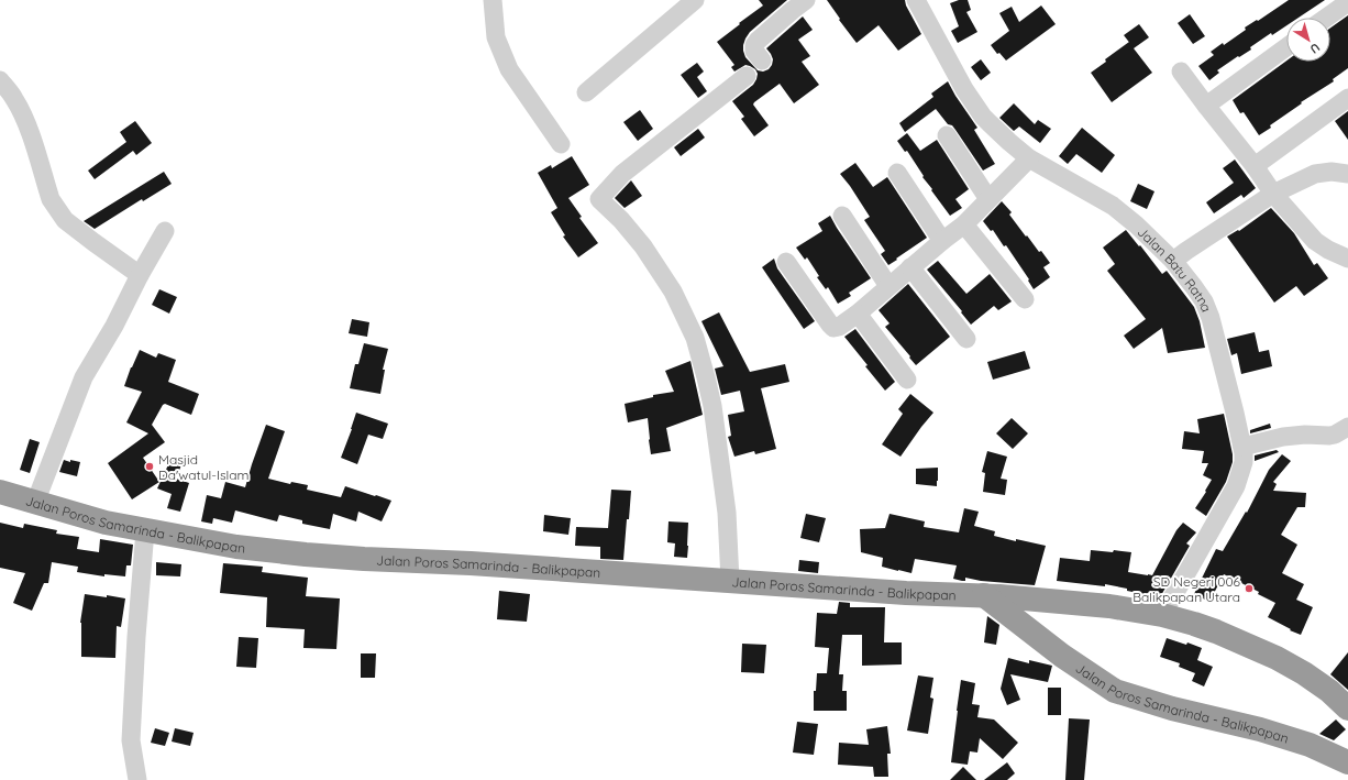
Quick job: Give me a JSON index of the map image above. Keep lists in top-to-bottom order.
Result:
{
  "streets": {
    "highway": ["Jalan Poros Samarinda - Balikpapan"],
    "street": ["Jalan Batu Ratna"]
  },
  "crossings": [
    ["Jalan Batu Ratna", "Jalan Poros Samarinda - Balikpapan"]
  ],
  "places": ["Masjid Da'watul-Islam", "SD Negeri 006 Balikpapan Utara"],
  "north": "bottom right"
}
